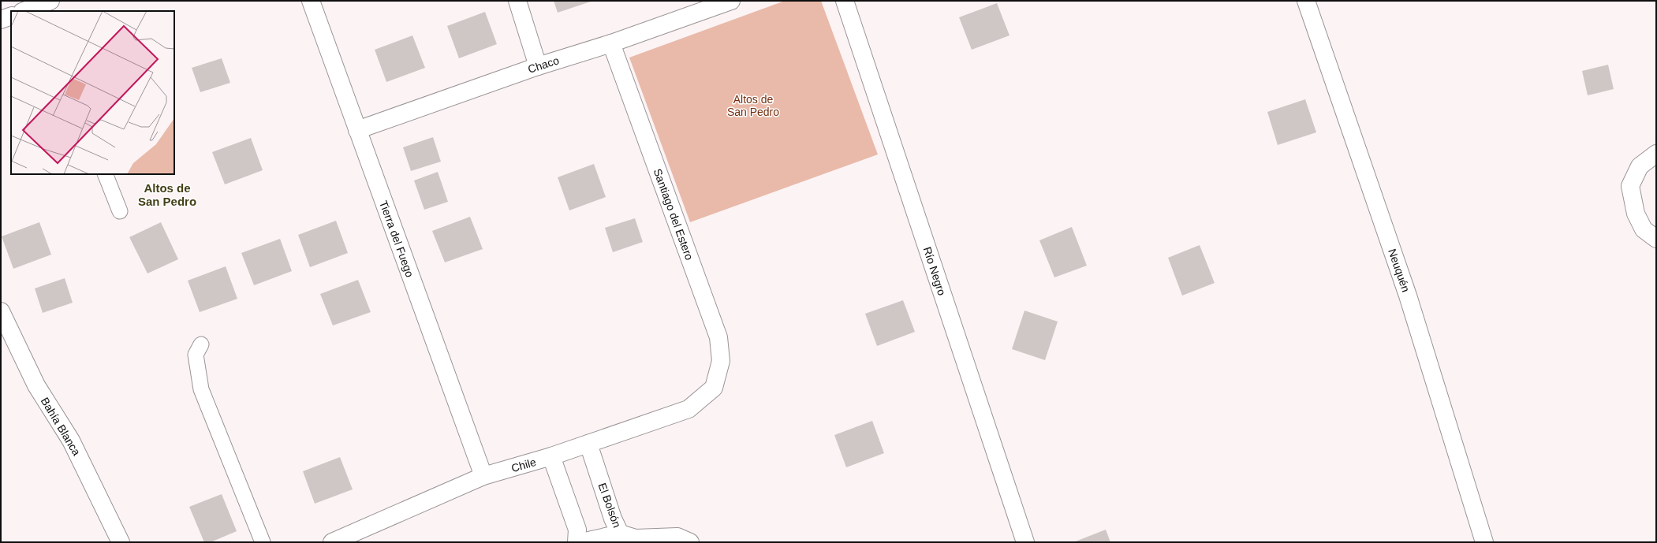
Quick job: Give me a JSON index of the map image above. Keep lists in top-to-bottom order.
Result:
{
  "streets": {
    "street": [
      "Chaco",
      "Santiago del Estero",
      "Tierra del Fuego",
      "Neuquén",
      "Río Negro",
      "Bahía Blanca",
      "Chile",
      "El Bolsón"
    ]
  },
  "crossings": [
    ["Chaco", "Santiago del Estero"],
    ["Chaco", "Tierra del Fuego"],
    ["Santiago del Estero", "Chile"],
    ["Tierra del Fuego", "Chile"],
    ["Chile", "El Bolsón"]
  ],
  "districts": ["Altos de San Pedro"],
  "parks": ["Altos de San Pedro"]
}
